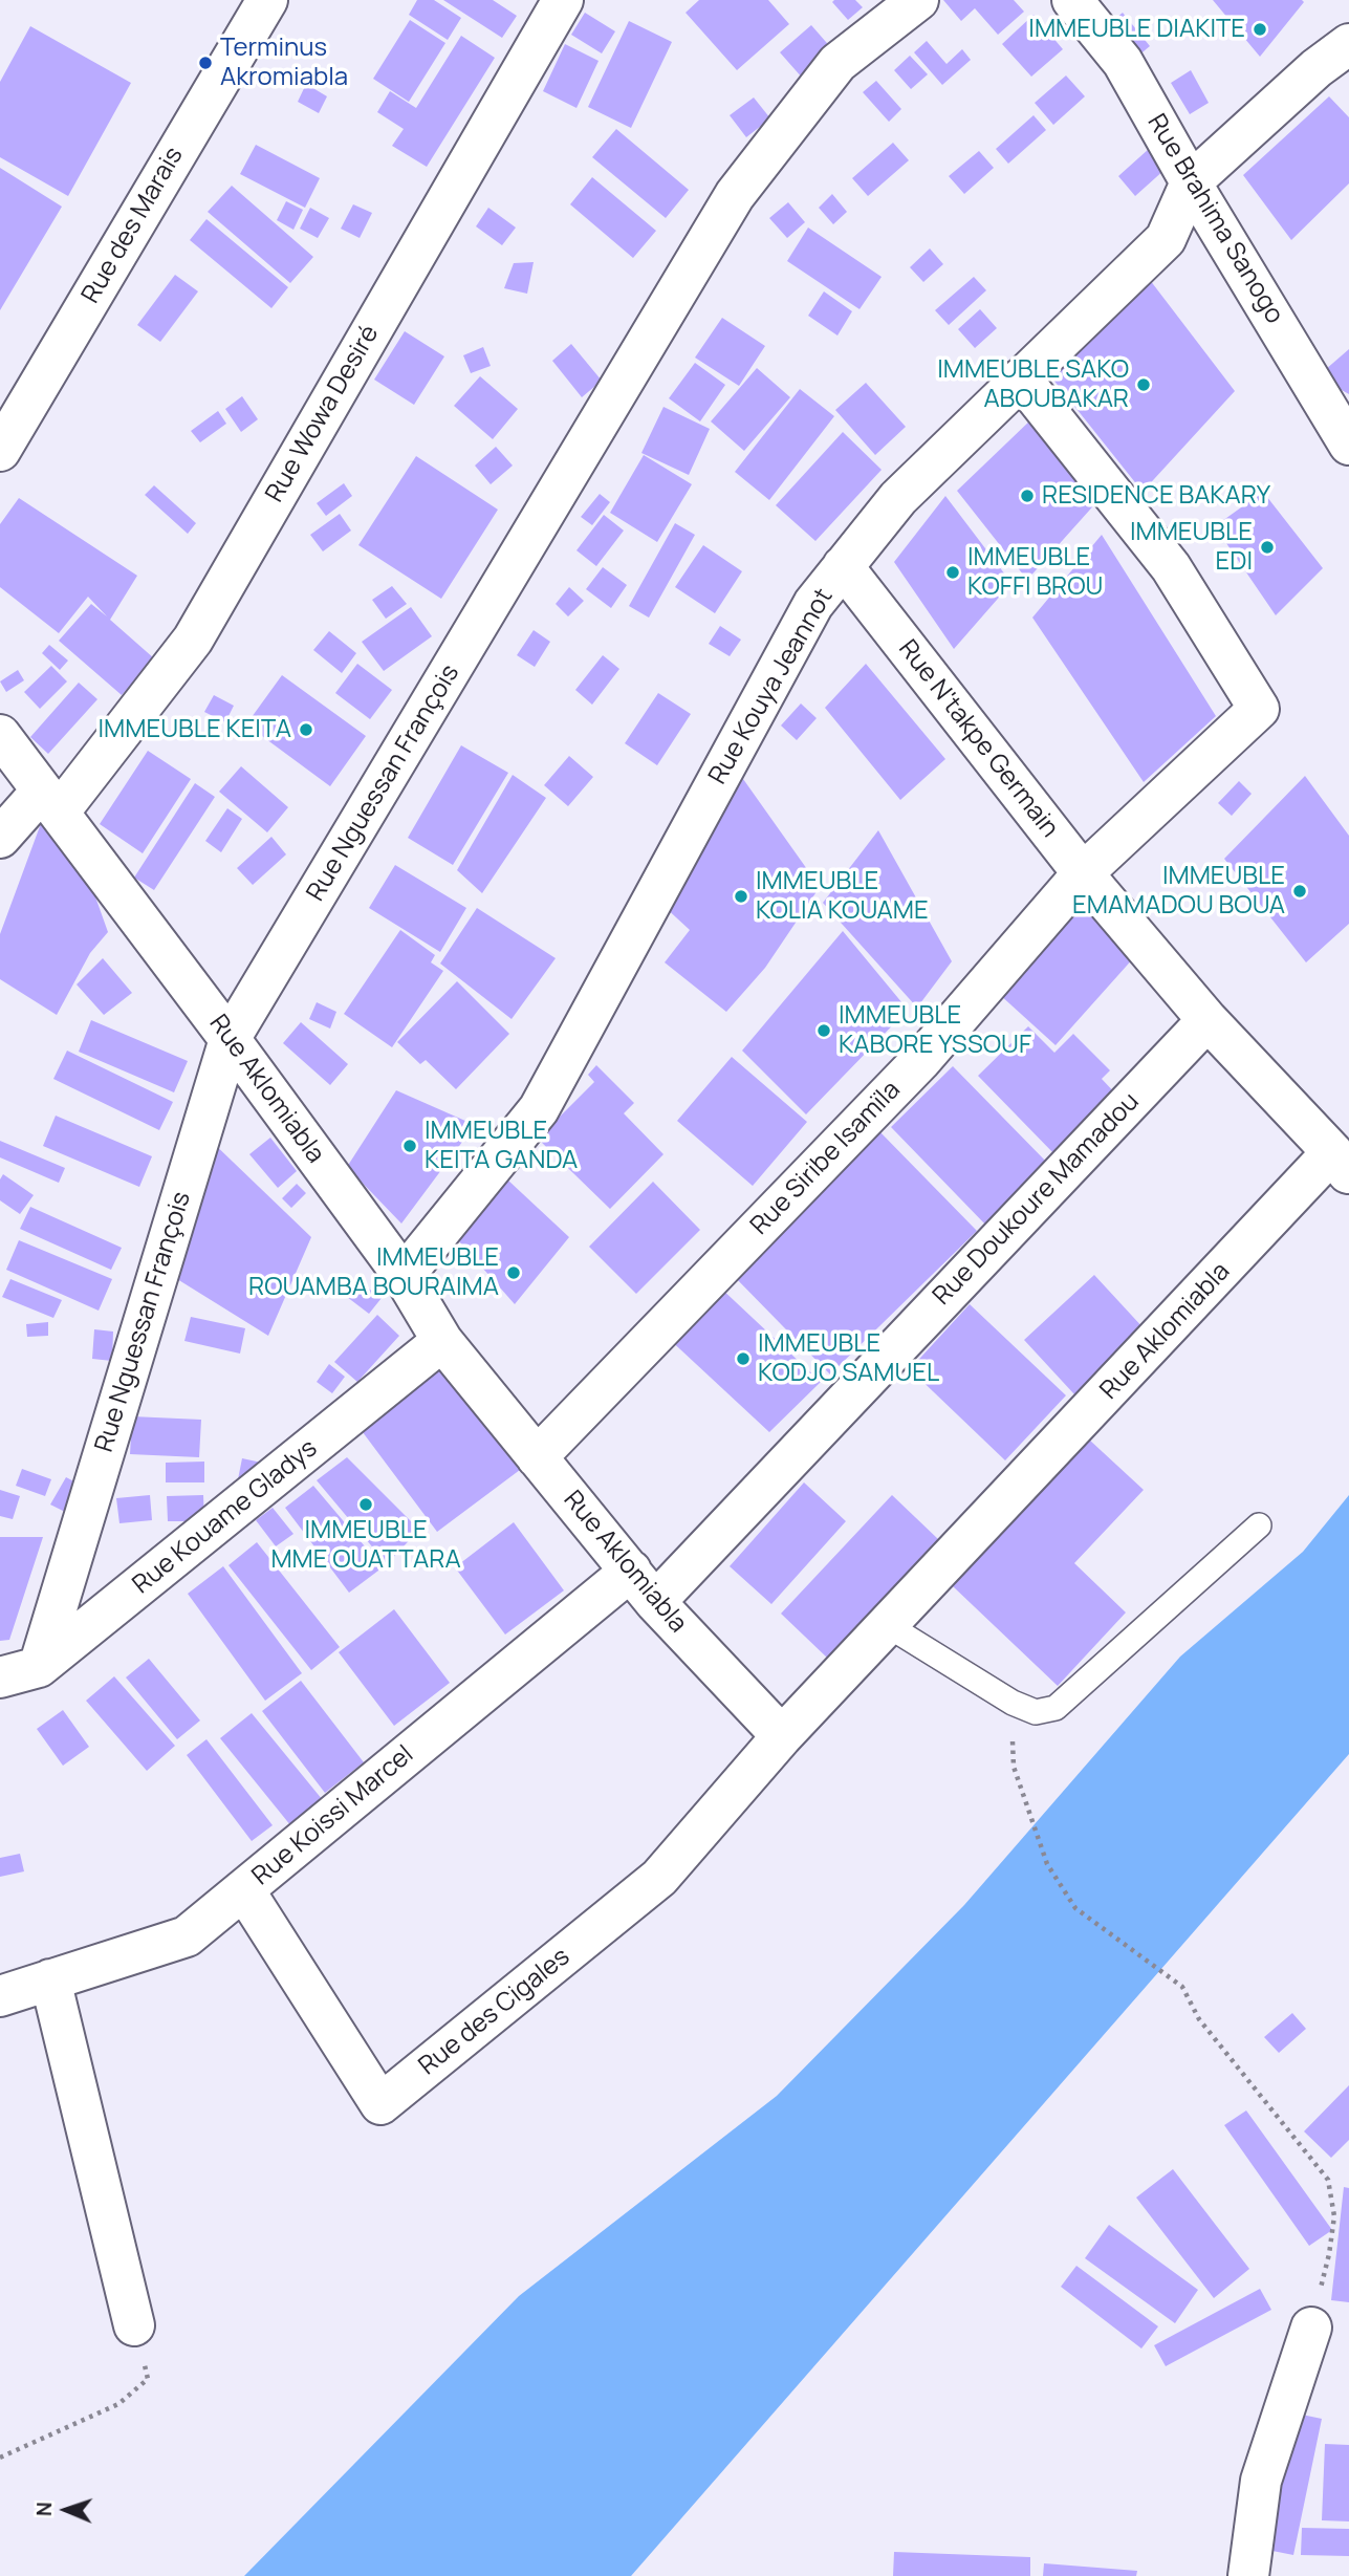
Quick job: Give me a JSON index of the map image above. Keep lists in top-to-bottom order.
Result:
{
  "streets": {
    "street": [
      "Rue Brahima Sanogo",
      "Rue des Marais",
      "Rue Wowa Desiré",
      "Rue Kouya Jeannot",
      "Rue N'takpe Germain",
      "Rue Nguessan François",
      "Rue Aklomiabla",
      "Rue Siribe Isamïla",
      "Rue Doukoure Mamadou",
      "Rue Kouame Gladys",
      "Rue Koissi Marcel",
      "Rue des Cigales"
    ]
  },
  "crossings": [
    ["Rue Brahima Sanogo", "Rue Kouya Jeannot"],
    ["Rue Wowa Desiré", "Rue Aklomiabla"],
    ["Rue Kouya Jeannot", "Rue N'takpe Germain"],
    ["Rue Kouya Jeannot", "Rue Aklomiabla"],
    ["Rue Kouya Jeannot", "Rue Siribe Isamïla"],
    ["Rue N'takpe Germain", "Rue Aklomiabla"],
    ["Rue N'takpe Germain", "Rue Siribe Isamïla"],
    ["Rue N'takpe Germain", "Rue Doukoure Mamadou"],
    ["Rue Nguessan François", "Rue Aklomiabla"],
    ["Rue Nguessan François", "Rue Kouame Gladys"],
    ["Rue Aklomiabla", "Rue Siribe Isamïla"],
    ["Rue Aklomiabla", "Rue Doukoure Mamadou"],
    ["Rue Aklomiabla", "Rue Kouame Gladys"],
    ["Rue Aklomiabla", "Rue Koissi Marcel"],
    ["Rue Aklomiabla", "Rue des Cigales"],
    ["Rue Koissi Marcel", "Rue des Cigales"]
  ],
  "places": [
    "IMMEUBLE DIAKITE",
    "Terminus Akromiabla",
    "IMMEUBLE SAKO ABOUBAKAR",
    "RESIDENCE BAKARY",
    "IMMEUBLE EDI",
    "IMMEUBLE KOFFI BROU",
    "IMMEUBLE KEITA",
    "IMMEUBLE EMAMADOU BOUA",
    "IMMEUBLE KOLIA KOUAME",
    "IMMEUBLE KABORE YSSOUF",
    "IMMEUBLE KEITA GANDA",
    "IMMEUBLE ROUAMBA BOURAIMA",
    "IMMEUBLE KODJO SAMUEL",
    "IMMEUBLE MME OUATTARA"
  ],
  "north": "left"
}
